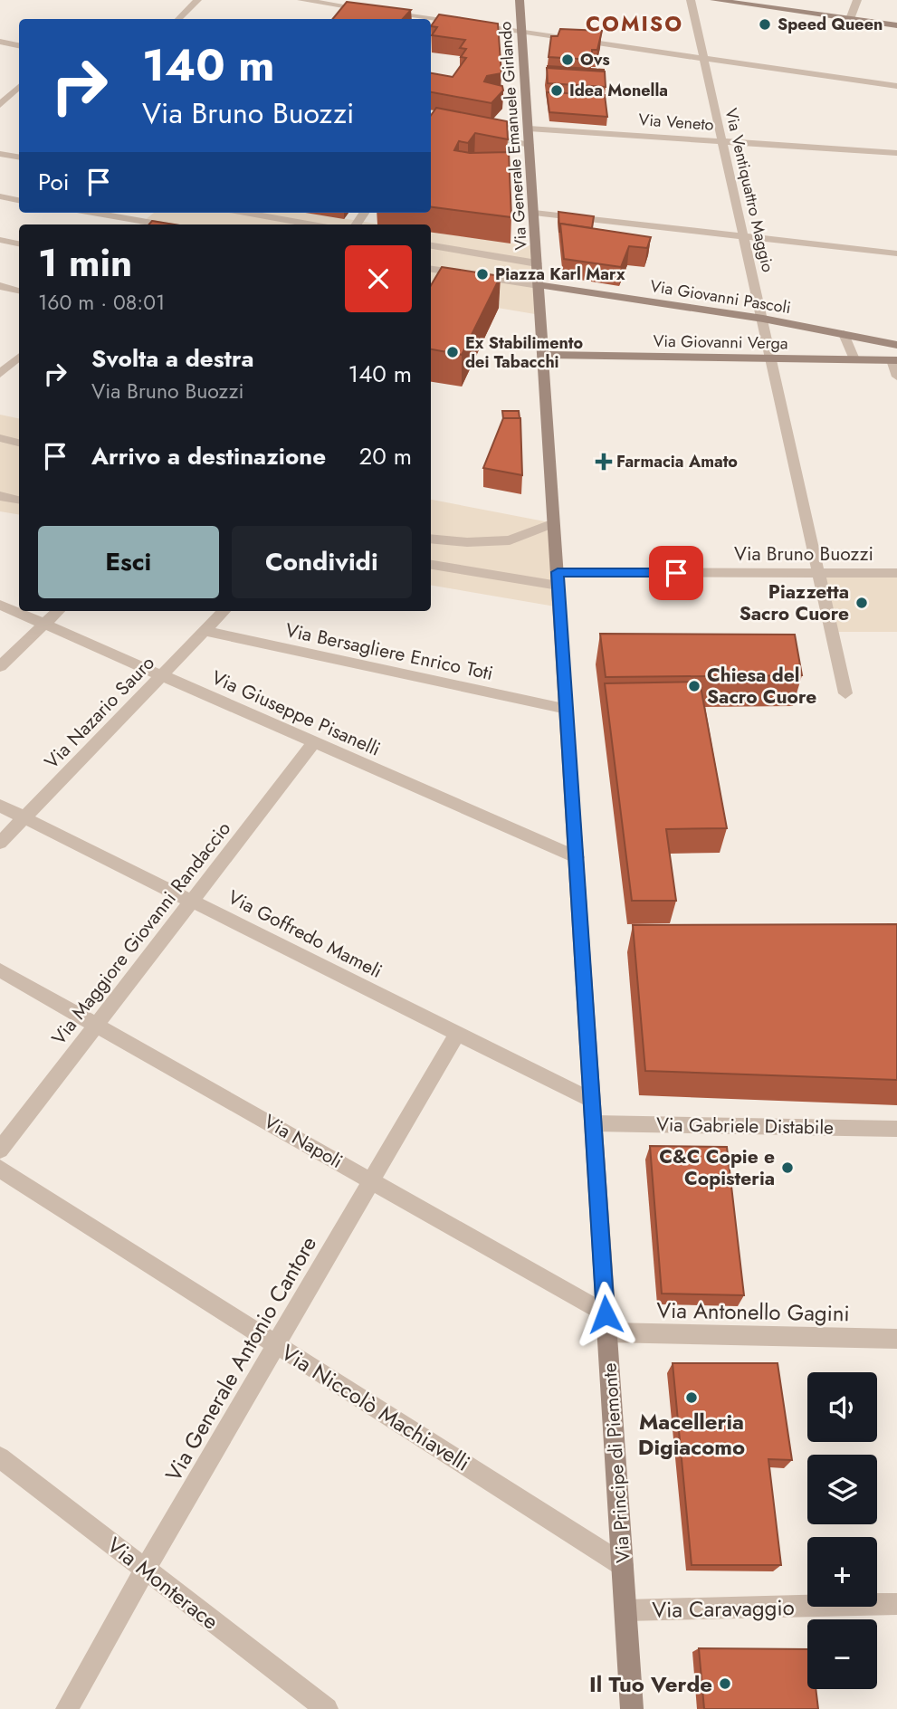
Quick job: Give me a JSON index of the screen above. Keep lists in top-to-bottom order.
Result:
{
  "streets": {
    "main road": [
      "Via Generale Emanuele Girlando",
      "Via Giovanni Pascoli",
      "Via Giovanni Verga",
      "Via Principe di Piemonte"
    ],
    "street": [
      "Via Veneto",
      "Via Ventiquattro Maggio",
      "Via Bruno Buozzi",
      "Via Bersagliere Enrico Toti",
      "Via Nazario Sauro",
      "Via Giuseppe Pisanelli",
      "Via Maggiore Giovanni Randaccio",
      "Via Goffredo Mameli",
      "Via Gabriele Distabile",
      "Via Napoli",
      "Via Antonello Gagini",
      "Via Generale Antonio Cantore",
      "Via Niccolò Machiavelli",
      "Via Monterace",
      "Via Caravaggio"
    ]
  },
  "crossings": [
    ["Via Veneto", "Via Generale Emanuele Girlando"],
    ["Via Veneto", "Via Ventiquattro Maggio"],
    ["Via Generale Emanuele Girlando", "Via Giovanni Pascoli"],
    ["Via Generale Emanuele Girlando", "Via Giovanni Verga"],
    ["Via Generale Emanuele Girlando", "Via Bruno Buozzi"],
    ["Via Generale Emanuele Girlando", "Via Principe di Piemonte"],
    ["Via Ventiquattro Maggio", "Via Giovanni Pascoli"],
    ["Via Ventiquattro Maggio", "Via Giovanni Verga"],
    ["Via Ventiquattro Maggio", "Via Bruno Buozzi"],
    ["Via Bruno Buozzi", "Via Principe di Piemonte"],
    ["Via Bersagliere Enrico Toti", "Via Nazario Sauro"],
    ["Via Bersagliere Enrico Toti", "Via Principe di Piemonte"],
    ["Via Nazario Sauro", "Via Giuseppe Pisanelli"],
    ["Via Nazario Sauro", "Via Goffredo Mameli"],
    ["Via Giuseppe Pisanelli", "Via Maggiore Giovanni Randaccio"],
    ["Via Giuseppe Pisanelli", "Via Principe di Piemonte"],
    ["Via Maggiore Giovanni Randaccio", "Via Goffredo Mameli"],
    ["Via Maggiore Giovanni Randaccio", "Via Napoli"],
    ["Via Goffredo Mameli", "Via Generale Antonio Cantore"],
    ["Via Goffredo Mameli", "Via Principe di Piemonte"],
    ["Via Gabriele Distabile", "Via Principe di Piemonte"],
    ["Via Napoli", "Via Antonello Gagini"],
    ["Via Napoli", "Via Generale Antonio Cantore"],
    ["Via Napoli", "Via Principe di Piemonte"],
    ["Via Antonello Gagini", "Via Principe di Piemonte"],
    ["Via Generale Antonio Cantore", "Via Niccolò Machiavelli"],
    ["Via Generale Antonio Cantore", "Via Monterace"],
    ["Via Niccolò Machiavelli", "Via Principe di Piemonte"],
    ["Via Principe di Piemonte", "Via Caravaggio"]
  ],
  "districts": ["COMISO"],
  "places": {
    "other": [
      "Speed Queen",
      "Ovs",
      "Idea Monella",
      "Piazza Karl Marx",
      "Ex Stabilimento dei Tabacchi",
      "Piazzetta Sacro Cuore",
      "Chiesa del Sacro Cuore",
      "C&C Copie e Copisteria",
      "Macelleria Digiacomo",
      "Il Tuo Verde"
    ],
    "health": ["Farmacia Amato"]
  },
  "page": {
    "turn": ["140 m", "Via Bruno Buozzi"],
    "then": "Poi",
    "heading": ["1 min", "160 m · 08:01"],
    "list": [
      {
        "name": "Svolta a destra",
        "note": "Via Bruno Buozzi",
        "value": "140 m"
      },
      {
        "name": "Arrivo a destinazione",
        "value": "20 m"
      }
    ],
    "buttons": ["Esci", "Condividi"],
    "map_buttons": ["+", "−"]
  }
}
